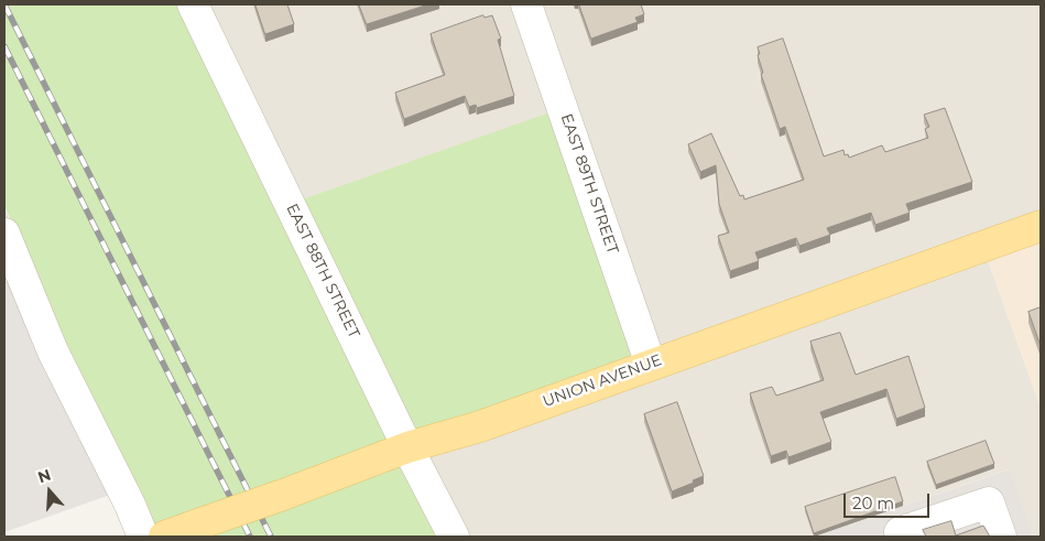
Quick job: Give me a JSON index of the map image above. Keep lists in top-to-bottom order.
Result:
{
  "streets": {
    "main road": ["UNION AVENUE"],
    "street": ["EAST 89TH STREET", "EAST 88TH STREET"]
  },
  "crossings": [
    ["EAST 89TH STREET", "UNION AVENUE"],
    ["EAST 88TH STREET", "UNION AVENUE"]
  ],
  "scale_bar": "20 m",
  "north": "top"
}
